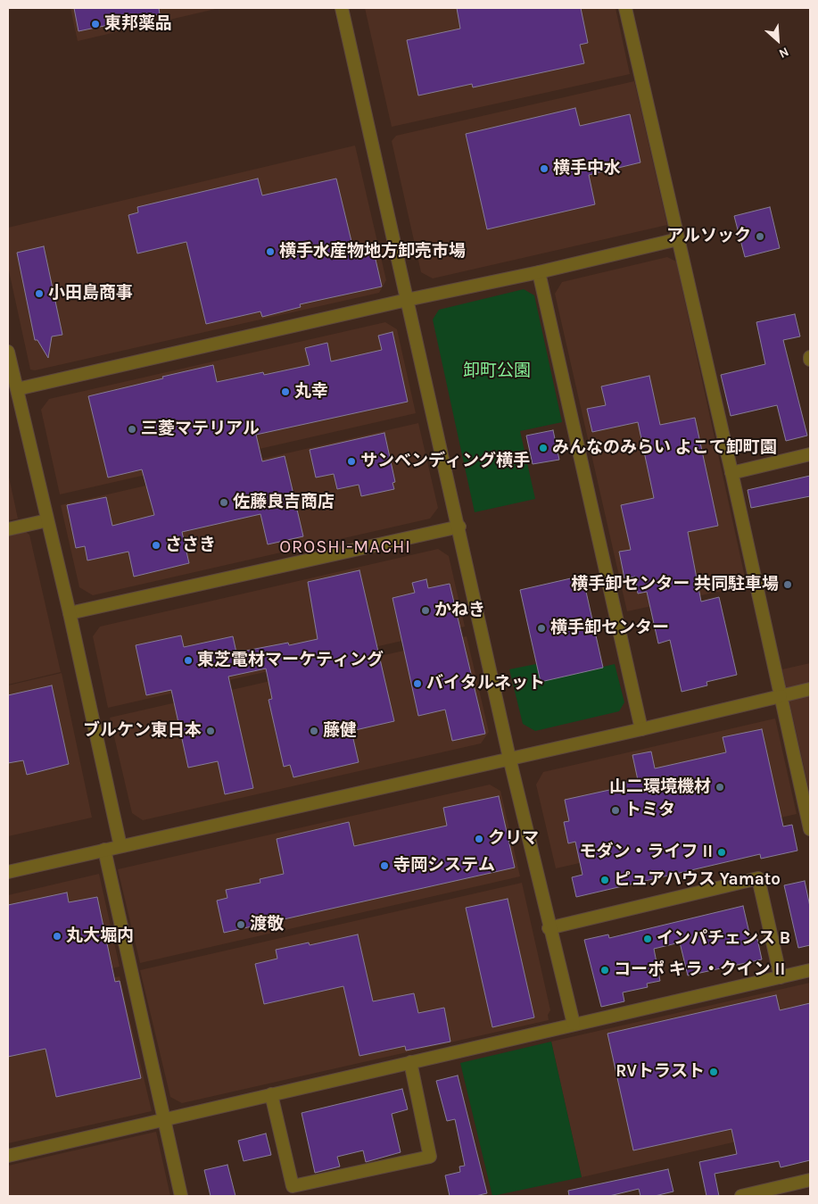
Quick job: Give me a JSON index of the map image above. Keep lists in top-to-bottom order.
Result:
{
  "districts": ["OROSHI-MACHI"],
  "parks": ["卸町公園"],
  "places": [
    "東邦薬品",
    "横手中水",
    "アルソック",
    "横手水産物地方卸売市場",
    "小田島商事",
    "丸幸",
    "三菱マテリアル",
    "みんなのみらい よこて卸町園",
    "サンベンディング横手",
    "佐藤良吉商店",
    "ささき",
    "横手卸センター 共同駐車場",
    "かねき",
    "横手卸センター",
    "東芝電材マーケティング",
    "バイタルネット",
    "ブルケン東日本",
    "藤健",
    "山二環境機材",
    "トミタ",
    "クリマ",
    "モダン・ライフ II",
    "寺岡システム",
    "ピュアハウス Yamato",
    "渡敬",
    "丸大堀内",
    "インパチェンス B",
    "コーポ キラ・クイン II",
    "RVトラスト"
  ],
  "north": "bottom right"
}
